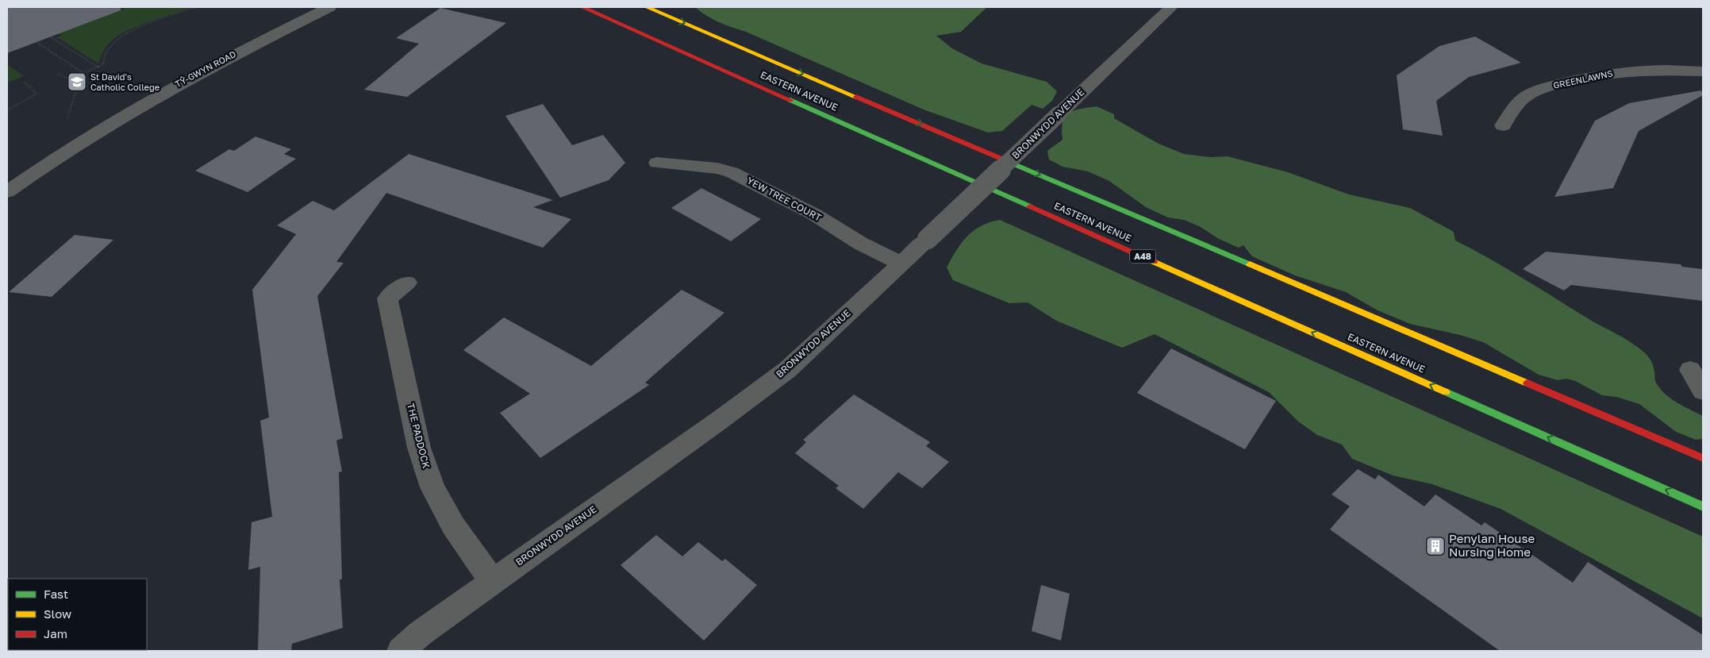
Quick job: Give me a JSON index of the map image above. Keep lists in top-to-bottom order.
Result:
{
  "streets": {
    "highway": ["EASTERN AVENUE", "A48"],
    "street": [
      "TŶ-GWYN ROAD",
      "GREENLAWNS",
      "BRONWYDD AVENUE",
      "YEW TREE COURT",
      "THE PADDOCK"
    ]
  },
  "crossings": [
    ["BRONWYDD AVENUE", "YEW TREE COURT"],
    ["BRONWYDD AVENUE", "THE PADDOCK"]
  ],
  "places": {
    "school or university": ["St David's Catholic College"],
    "building": ["Penylan House Nursing Home"]
  },
  "legend": ["Fast", "Slow", "Jam"]
}
